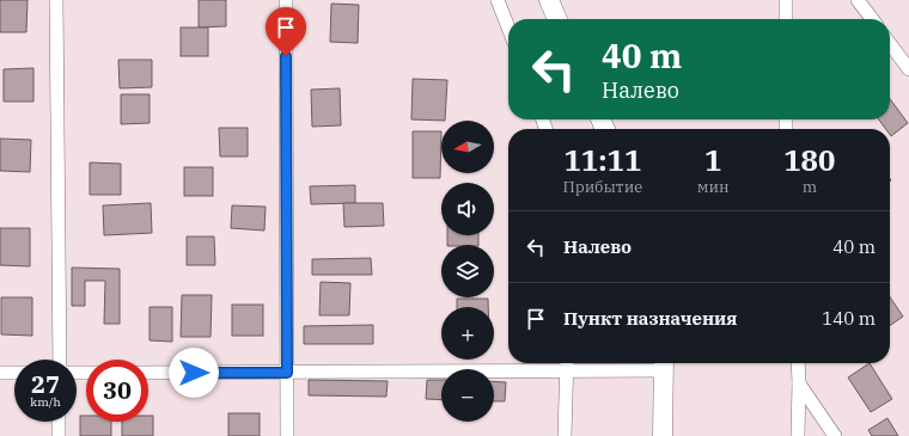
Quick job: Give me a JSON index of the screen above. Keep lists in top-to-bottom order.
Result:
{
  "north": "left",
  "page": {
    "turn": ["40 m", "Налево"],
    "map_buttons": ["+", "−"],
    "eta": [
      "11:11",
      "Прибытие",
      "1",
      "мин",
      "180",
      "m"
    ],
    "list": [
      {
        "name": "Налево",
        "value": "40 m"
      },
      {
        "name": "Пункт назначения",
        "value": "140 m"
      }
    ],
    "speed": "27 km/h",
    "limit": "30"
  }
}
